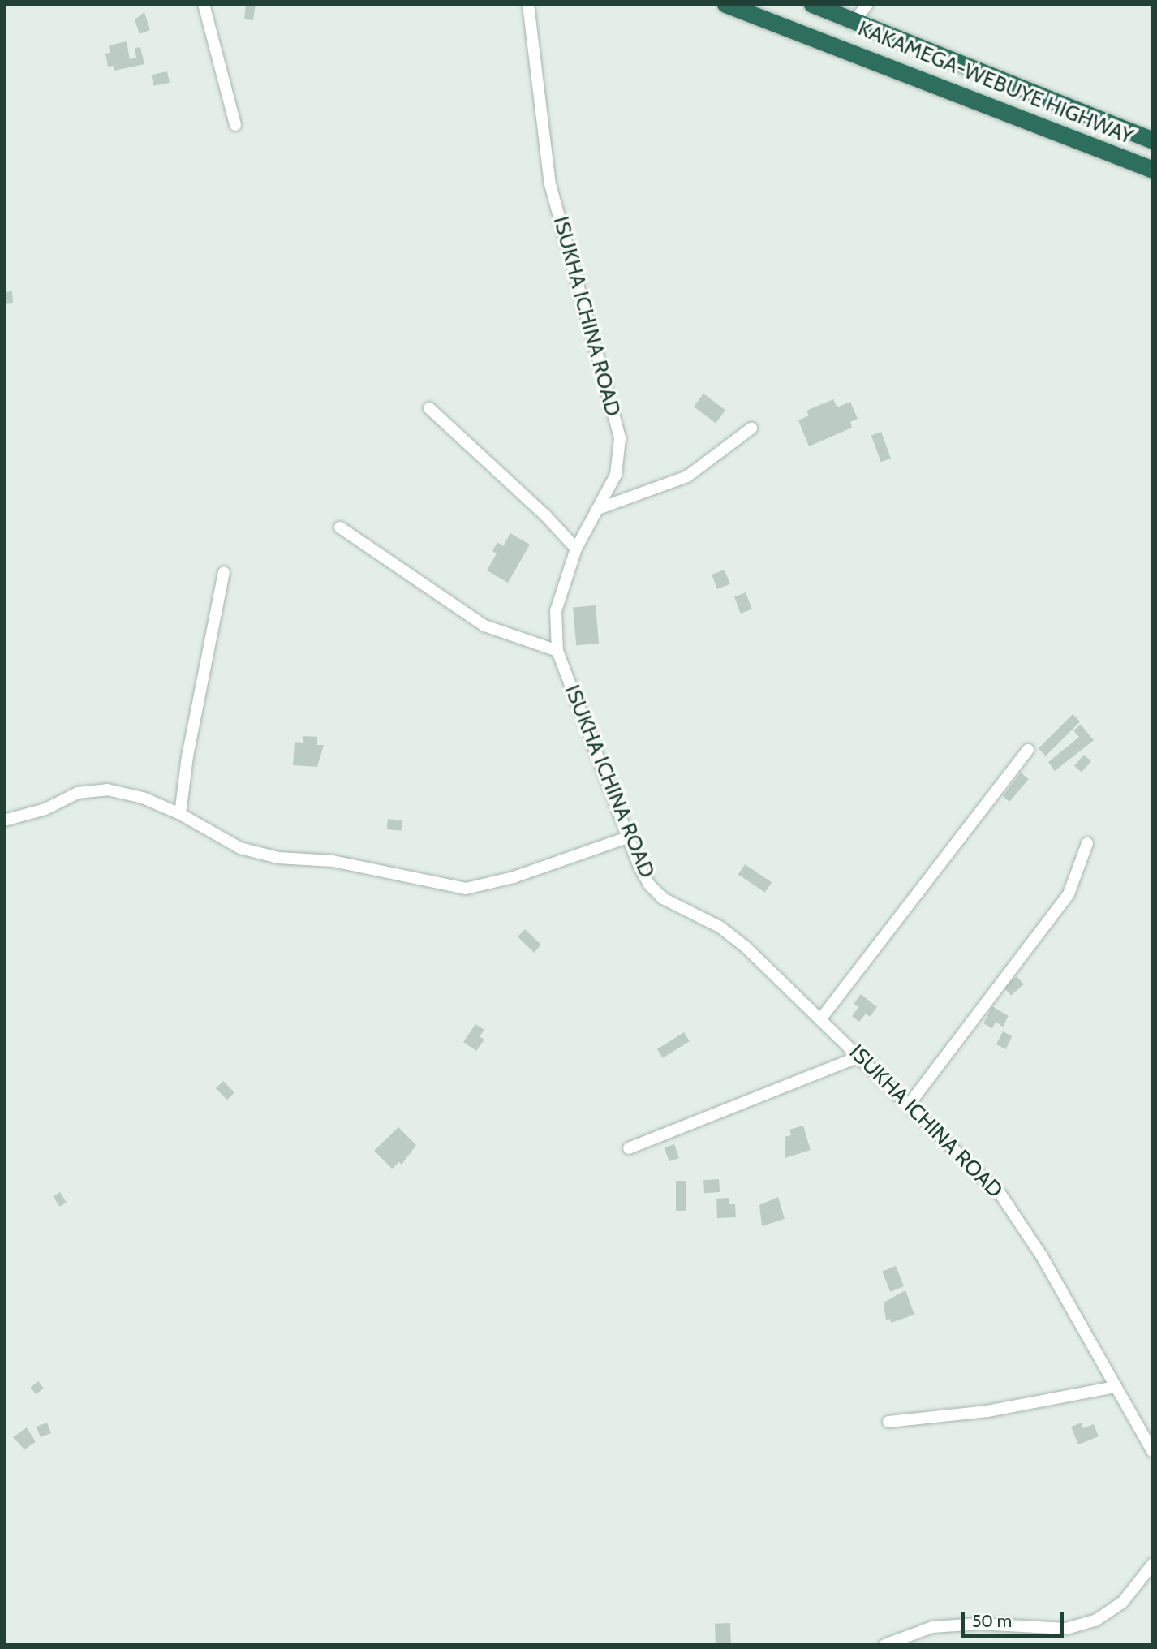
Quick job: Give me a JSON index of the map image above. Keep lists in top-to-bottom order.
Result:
{
  "streets": {
    "highway": ["KAKAMEGA-WEBUYE HIGHWAY"],
    "street": ["ISUKHA ICHINA ROAD"]
  },
  "scale_bar": "50 m"
}
